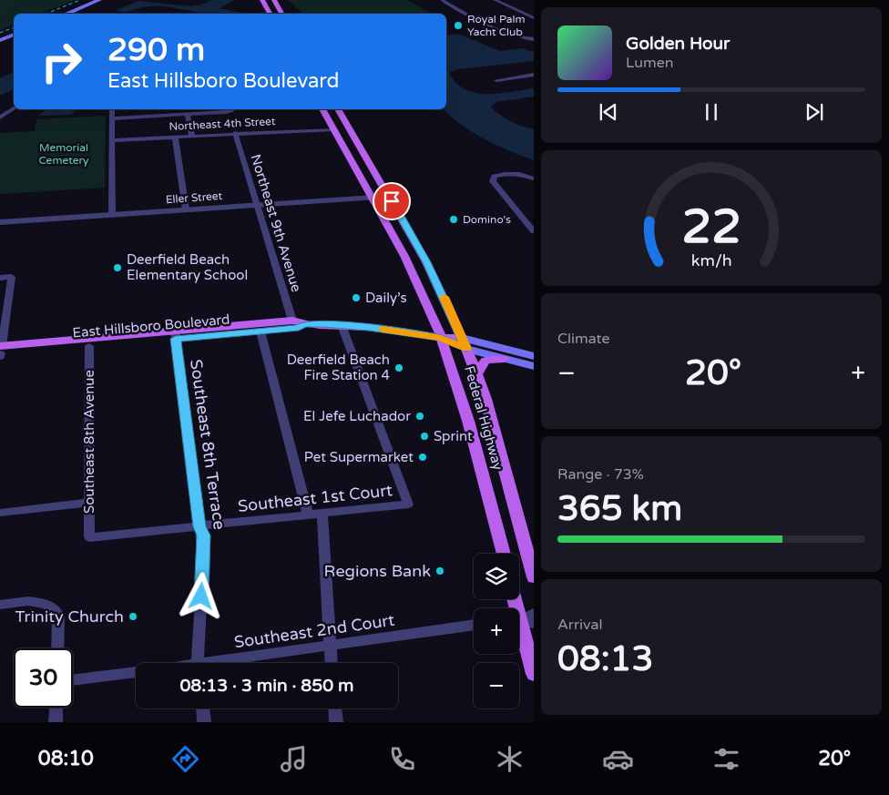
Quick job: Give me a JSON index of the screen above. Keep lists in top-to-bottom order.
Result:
{
  "streets": {
    "main road": ["East Hillsboro Boulevard", "Federal Highway"],
    "street": [
      "Northeast 4th Street",
      "Eller Street",
      "Northeast 9th Avenue",
      "Southeast 8th Avenue",
      "Southeast 8th Terrace",
      "Southeast 1st Court",
      "Southeast 2nd Court"
    ]
  },
  "crossings": [
    ["Northeast 4th Street", "Northeast 9th Avenue"],
    ["Northeast 4th Street", "Federal Highway"],
    ["Eller Street", "Northeast 9th Avenue"],
    ["Eller Street", "Federal Highway"],
    ["Northeast 9th Avenue", "East Hillsboro Boulevard"],
    ["East Hillsboro Boulevard", "Federal Highway"],
    ["East Hillsboro Boulevard", "Southeast 8th Avenue"],
    ["East Hillsboro Boulevard", "Southeast 8th Terrace"],
    ["East Hillsboro Boulevard", "Southeast 1st Court"],
    ["Southeast 8th Avenue", "Southeast 1st Court"],
    ["Southeast 8th Terrace", "Southeast 1st Court"]
  ],
  "parks": ["Memorial Cemetery"],
  "places": [
    "Royal Palm Yacht Club",
    "Domino's",
    "Deerfield Beach Elementary School",
    "Daily’s",
    "Deerfield Beach Fire Station 4",
    "El Jefe Luchador",
    "Sprint",
    "Pet Supermarket",
    "Regions Bank",
    "Trinity Church"
  ],
  "page": {
    "turn": ["290 m", "East Hillsboro Boulevard"],
    "song": ["Golden Hour", "Lumen"],
    "tile": [
      "Climate",
      ["Range · 73%", "365 km"],
      ["Arrival", "08:13"]
    ],
    "heat": ["−", "20°", "+"],
    "map_buttons": ["+", "−"],
    "limit": "30",
    "trip": "08:13 · 3 min · 850 m",
    "tabs": ["08:10", "20°"],
    "gauge": ["22", "km/h"]
  }
}
